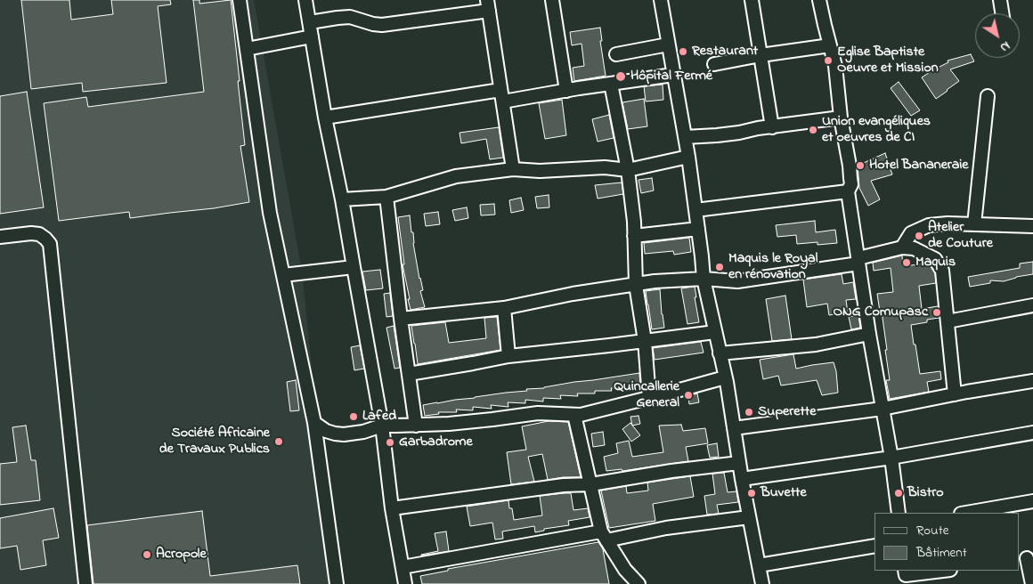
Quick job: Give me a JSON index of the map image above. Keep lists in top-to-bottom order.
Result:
{
  "places": [
    "Restaurant",
    "Eglise Baptiste Oeuvre et Mission",
    "Hôpital Fermé",
    "Union evangéliques et oeuvres de CI",
    "Hotel Bananeraie",
    "Atelier de Couture",
    "Maquis",
    "Maquis le Royal en rénovation",
    "ONG Comupasc",
    "Quincallerie General",
    "Superette",
    "Lafed",
    "Société Africaine de Travaux Publics",
    "Garbadrome",
    "Buvette",
    "Bistro",
    "Acropole"
  ],
  "legend": ["Route", "Bâtiment"],
  "north": "bottom right"
}
